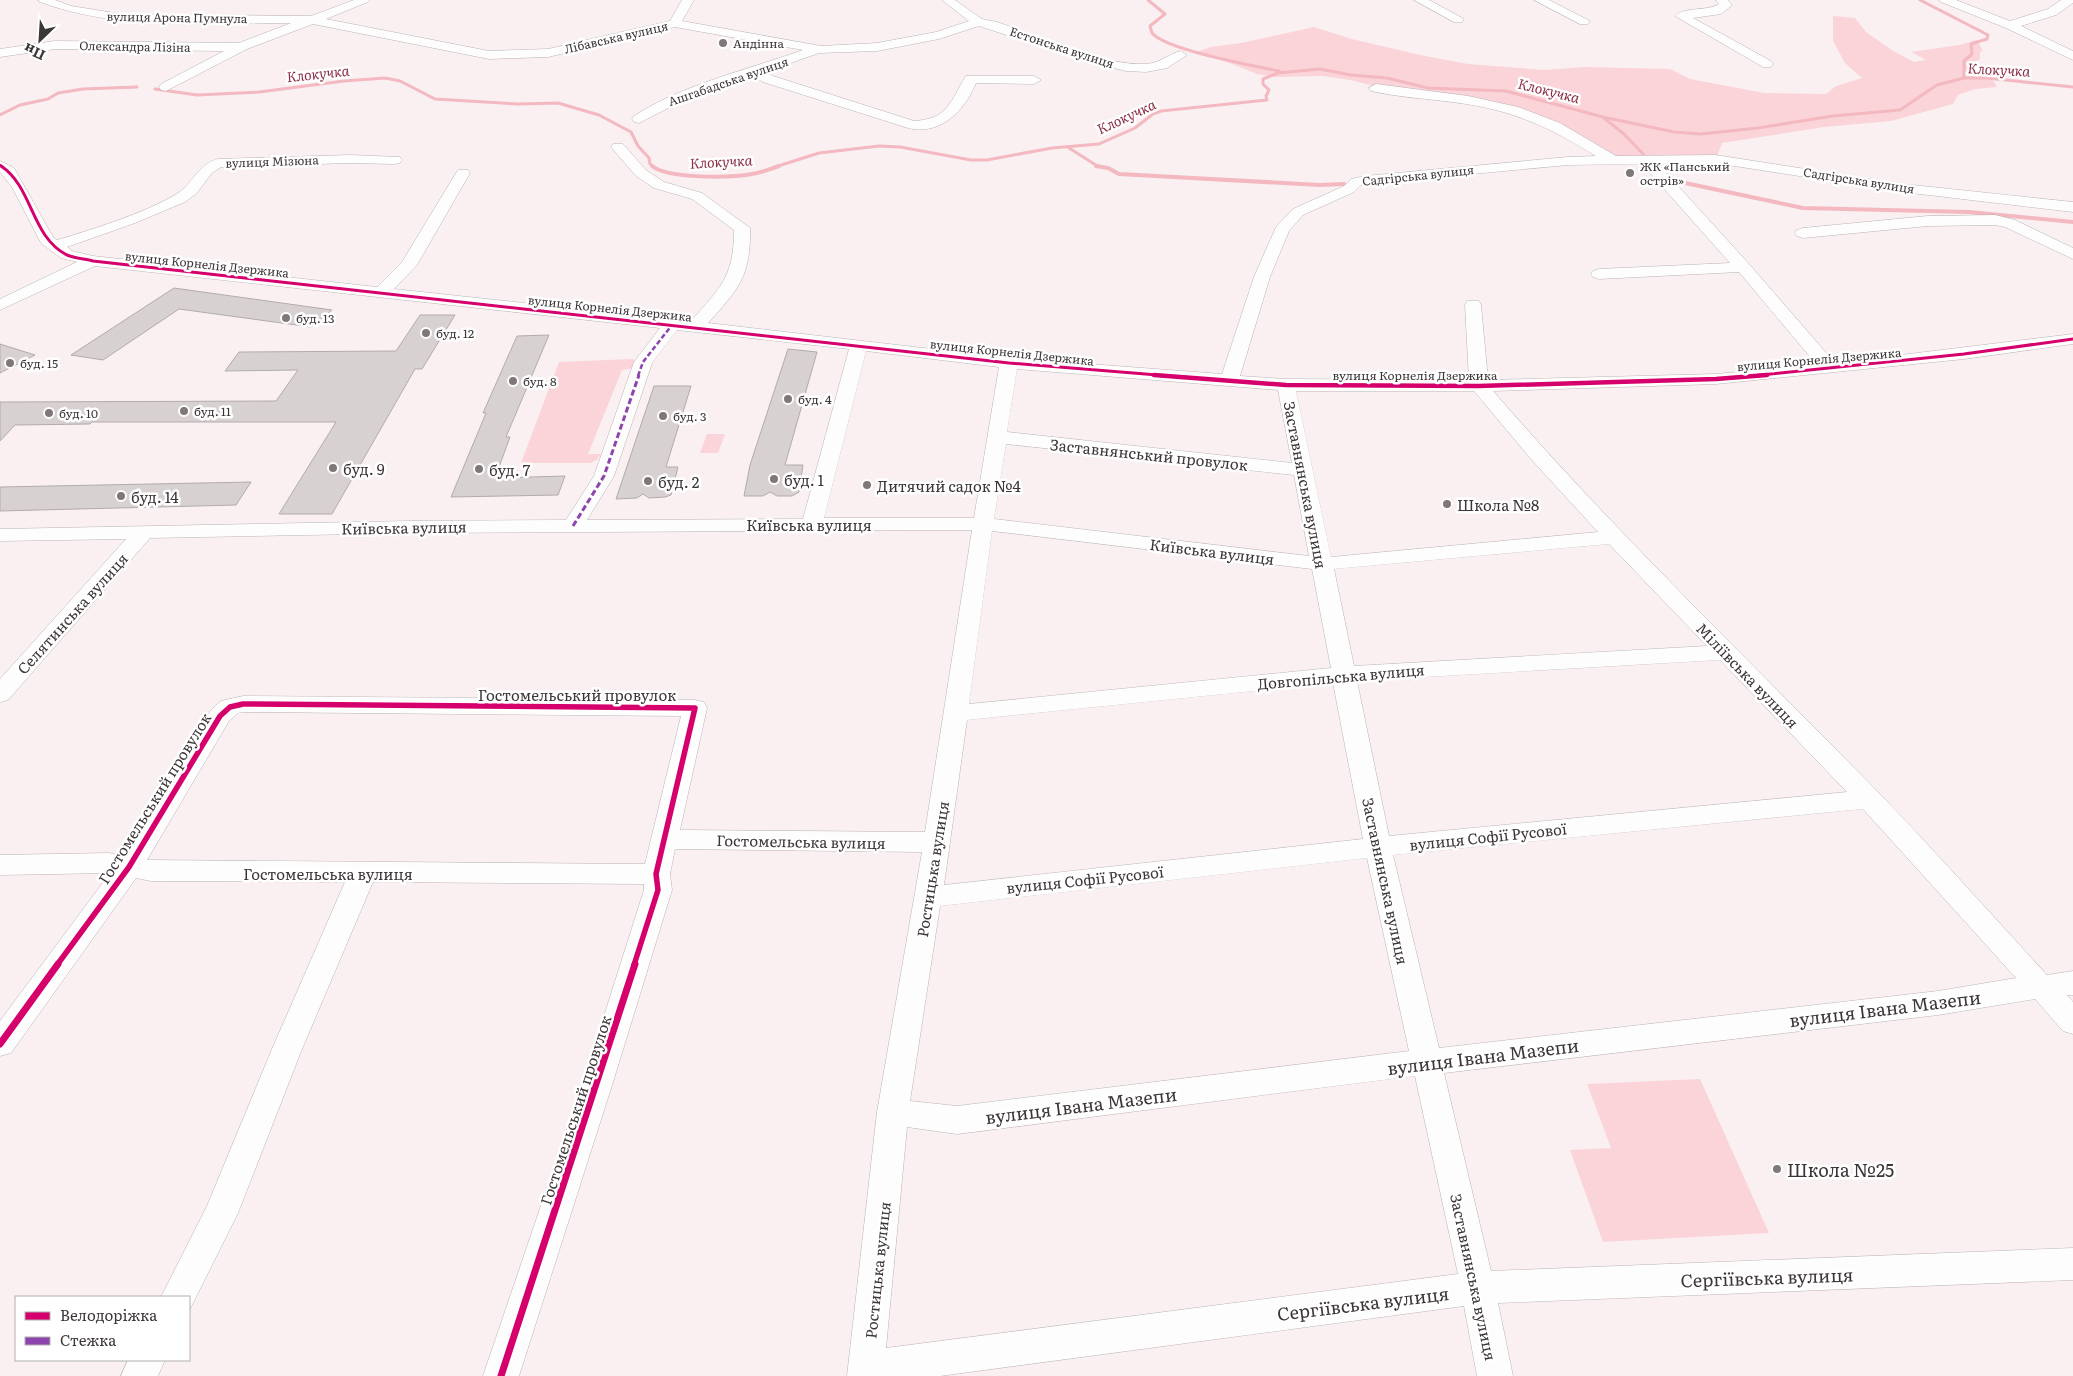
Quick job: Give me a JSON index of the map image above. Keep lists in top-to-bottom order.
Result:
{
  "streets": {
    "street": [
      "вулиця Арона Пумнула",
      "Лібавська вулиця",
      "Олександра Лізіна",
      "Естонська вулиця",
      "Ашгабадська вулиця",
      "вулиця Мізюна",
      "Садгірська вулиця",
      "вулиця Корнелія Дзержика",
      "Заставнянський провулок",
      "Заставнянська вулиця",
      "Київська вулиця",
      "Селятинська вулиця",
      "Міліївська вулиця",
      "Довгопільська вулиця",
      "Гостомельський провулок",
      "вулиця Софії Русової",
      "Гостомельська вулиця",
      "Ростицька вулиця",
      "вулиця Івана Мазепи",
      "Сергіївська вулиця"
    ]
  },
  "crossings": [
    ["вулиця Арона Пумнула", "Лібавська вулиця"],
    ["Лібавська вулиця", "Естонська вулиця"],
    ["Лібавська вулиця", "Ашгабадська вулиця"],
    ["вулиця Мізюна", "вулиця Корнелія Дзержика"],
    ["Садгірська вулиця", "вулиця Корнелія Дзержика"],
    ["вулиця Корнелія Дзержика", "Заставнянська вулиця"],
    ["вулиця Корнелія Дзержика", "Міліївська вулиця"],
    ["вулиця Корнелія Дзержика", "Ростицька вулиця"],
    ["Заставнянський провулок", "Заставнянська вулиця"],
    ["Заставнянський провулок", "Ростицька вулиця"],
    ["Заставнянська вулиця", "Київська вулиця"],
    ["Заставнянська вулиця", "Довгопільська вулиця"],
    ["Заставнянська вулиця", "вулиця Софії Русової"],
    ["Заставнянська вулиця", "вулиця Івана Мазепи"],
    ["Заставнянська вулиця", "Сергіївська вулиця"],
    ["Київська вулиця", "Селятинська вулиця"],
    ["Київська вулиця", "Міліївська вулиця"],
    ["Київська вулиця", "Ростицька вулиця"],
    ["Міліївська вулиця", "Довгопільська вулиця"],
    ["Міліївська вулиця", "вулиця Софії Русової"],
    ["Міліївська вулиця", "вулиця Івана Мазепи"],
    ["Довгопільська вулиця", "Ростицька вулиця"],
    ["Гостомельський провулок", "Гостомельська вулиця"],
    ["вулиця Софії Русової", "Ростицька вулиця"],
    ["Гостомельська вулиця", "Ростицька вулиця"],
    ["Ростицька вулиця", "вулиця Івана Мазепи"],
    ["Ростицька вулиця", "Сергіївська вулиця"]
  ],
  "water": ["Клокучка"],
  "places": [
    "Андінна",
    "ЖК «Панський острів»",
    "буд. 13",
    "буд. 12",
    "буд. 15",
    "буд. 8",
    "буд. 4",
    "буд. 11",
    "буд. 10",
    "буд. 3",
    "буд. 9",
    "буд. 7",
    "буд. 1",
    "буд. 2",
    "Дитячий садок №4",
    "буд. 14",
    "Школа №8",
    "Школа №25"
  ],
  "legend": ["Велодоріжка", "Стежка"],
  "north": "bottom left"
}
